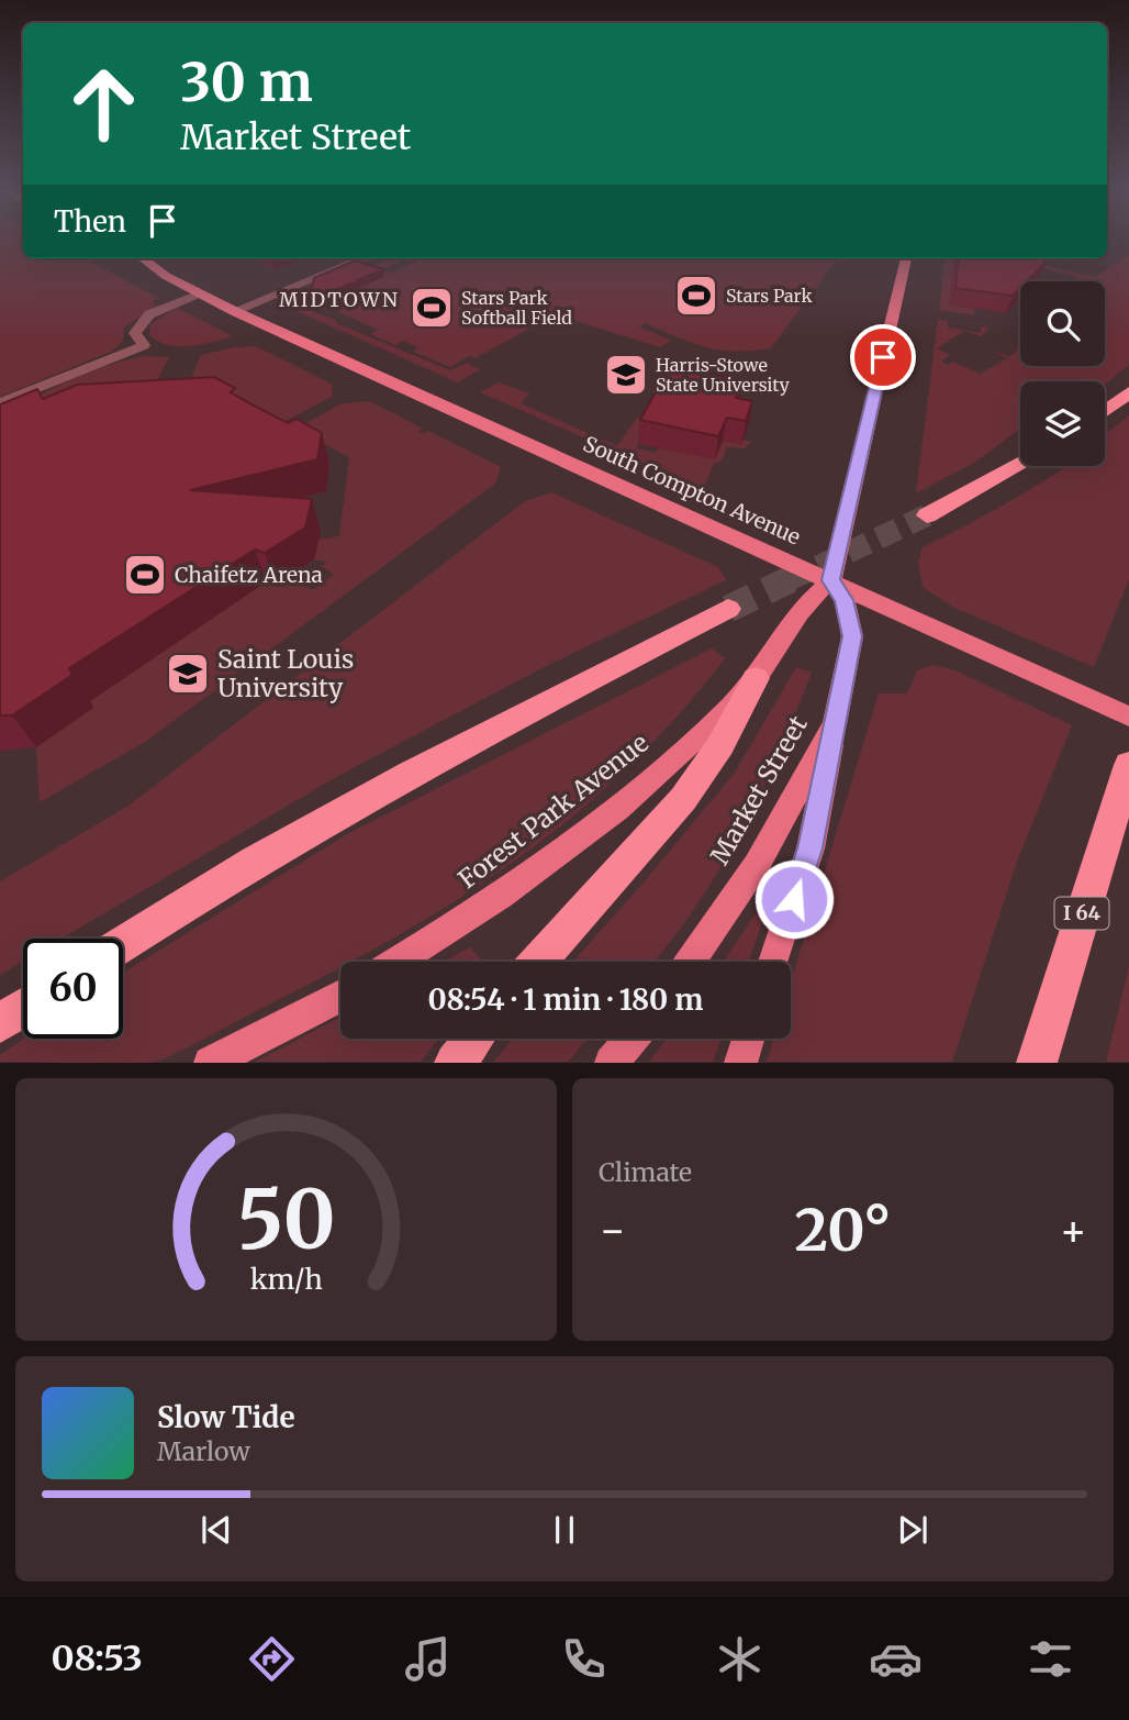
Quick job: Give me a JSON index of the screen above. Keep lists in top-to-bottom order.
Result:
{
  "streets": {
    "highway": ["I 64"],
    "main road": ["South Compton Avenue", "Market Street", "Forest Park Avenue"]
  },
  "crossings": [
    ["South Compton Avenue", "Market Street"]
  ],
  "districts": ["MIDTOWN"],
  "places": {
    "sports": ["Stars Park", "Stars Park Softball Field", "Chaifetz Arena"],
    "school or university": ["Harris-Stowe State University", "Saint Louis University"]
  },
  "page": {
    "turn": ["30 m", "Market Street"],
    "then": "Then",
    "limit": "60",
    "trip": "08:54 · 1 min · 180 m",
    "tile": "Climate",
    "heat": ["−", "20°", "+"],
    "song": ["Slow Tide", "Marlow"],
    "tabs": "08:53",
    "gauge": ["50", "km/h"]
  }
}
